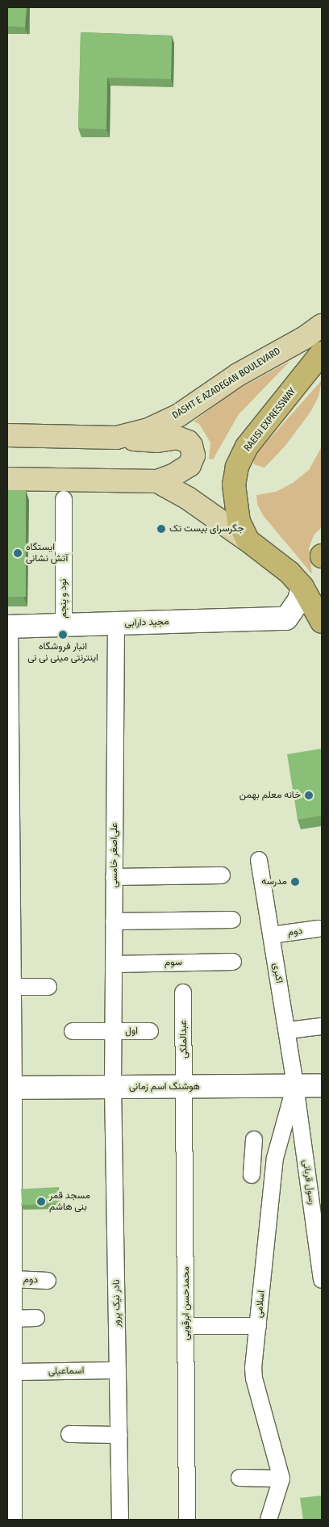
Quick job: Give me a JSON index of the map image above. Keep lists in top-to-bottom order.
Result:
{
  "streets": {
    "highway": ["RAEISI EXPRESSWAY"],
    "main road": ["DASHT E AZADEGAN BOULEVARD"],
    "street": [
      "نود و پنجم",
      "مجید دارابی",
      "علی‌اصغر خامسی",
      "دوم",
      "سوم",
      "اکبری",
      "اول",
      "عبدالملکی",
      "هوشنگ اسم زمانی",
      "رسول قربانی",
      "نادر نیک پرور",
      "محمدحسن ابرقویی",
      "اسلامی",
      "اسماعیلی"
    ]
  },
  "crossings": [
    ["RAEISI EXPRESSWAY", "مجید دارابی"],
    ["نود و پنجم", "مجید دارابی"],
    ["مجید دارابی", "علی‌اصغر خامسی"],
    ["علی‌اصغر خامسی", "سوم"],
    ["علی‌اصغر خامسی", "اول"],
    ["علی‌اصغر خامسی", "هوشنگ اسم زمانی"],
    ["علی‌اصغر خامسی", "نادر نیک پرور"],
    ["دوم", "اکبری"],
    ["اکبری", "هوشنگ اسم زمانی"],
    ["اکبری", "رسول قربانی"],
    ["اکبری", "اسلامی"],
    ["عبدالملکی", "هوشنگ اسم زمانی"],
    ["عبدالملکی", "محمدحسن ابرقویی"],
    ["هوشنگ اسم زمانی", "رسول قربانی"],
    ["هوشنگ اسم زمانی", "نادر نیک پرور"],
    ["هوشنگ اسم زمانی", "محمدحسن ابرقویی"],
    ["هوشنگ اسم زمانی", "اسلامی"],
    ["رسول قربانی", "اسلامی"],
    ["نادر نیک پرور", "اسماعیلی"]
  ],
  "places": [
    "جگرسرای بیست تک",
    "ایستگاه آتش نشانی",
    "انبار فروشگاه اینترنتی مینی نی نی",
    "خانه معلم بهمن",
    "مدرسه",
    "مسجد قمر بنی هاشم"
  ]
}
